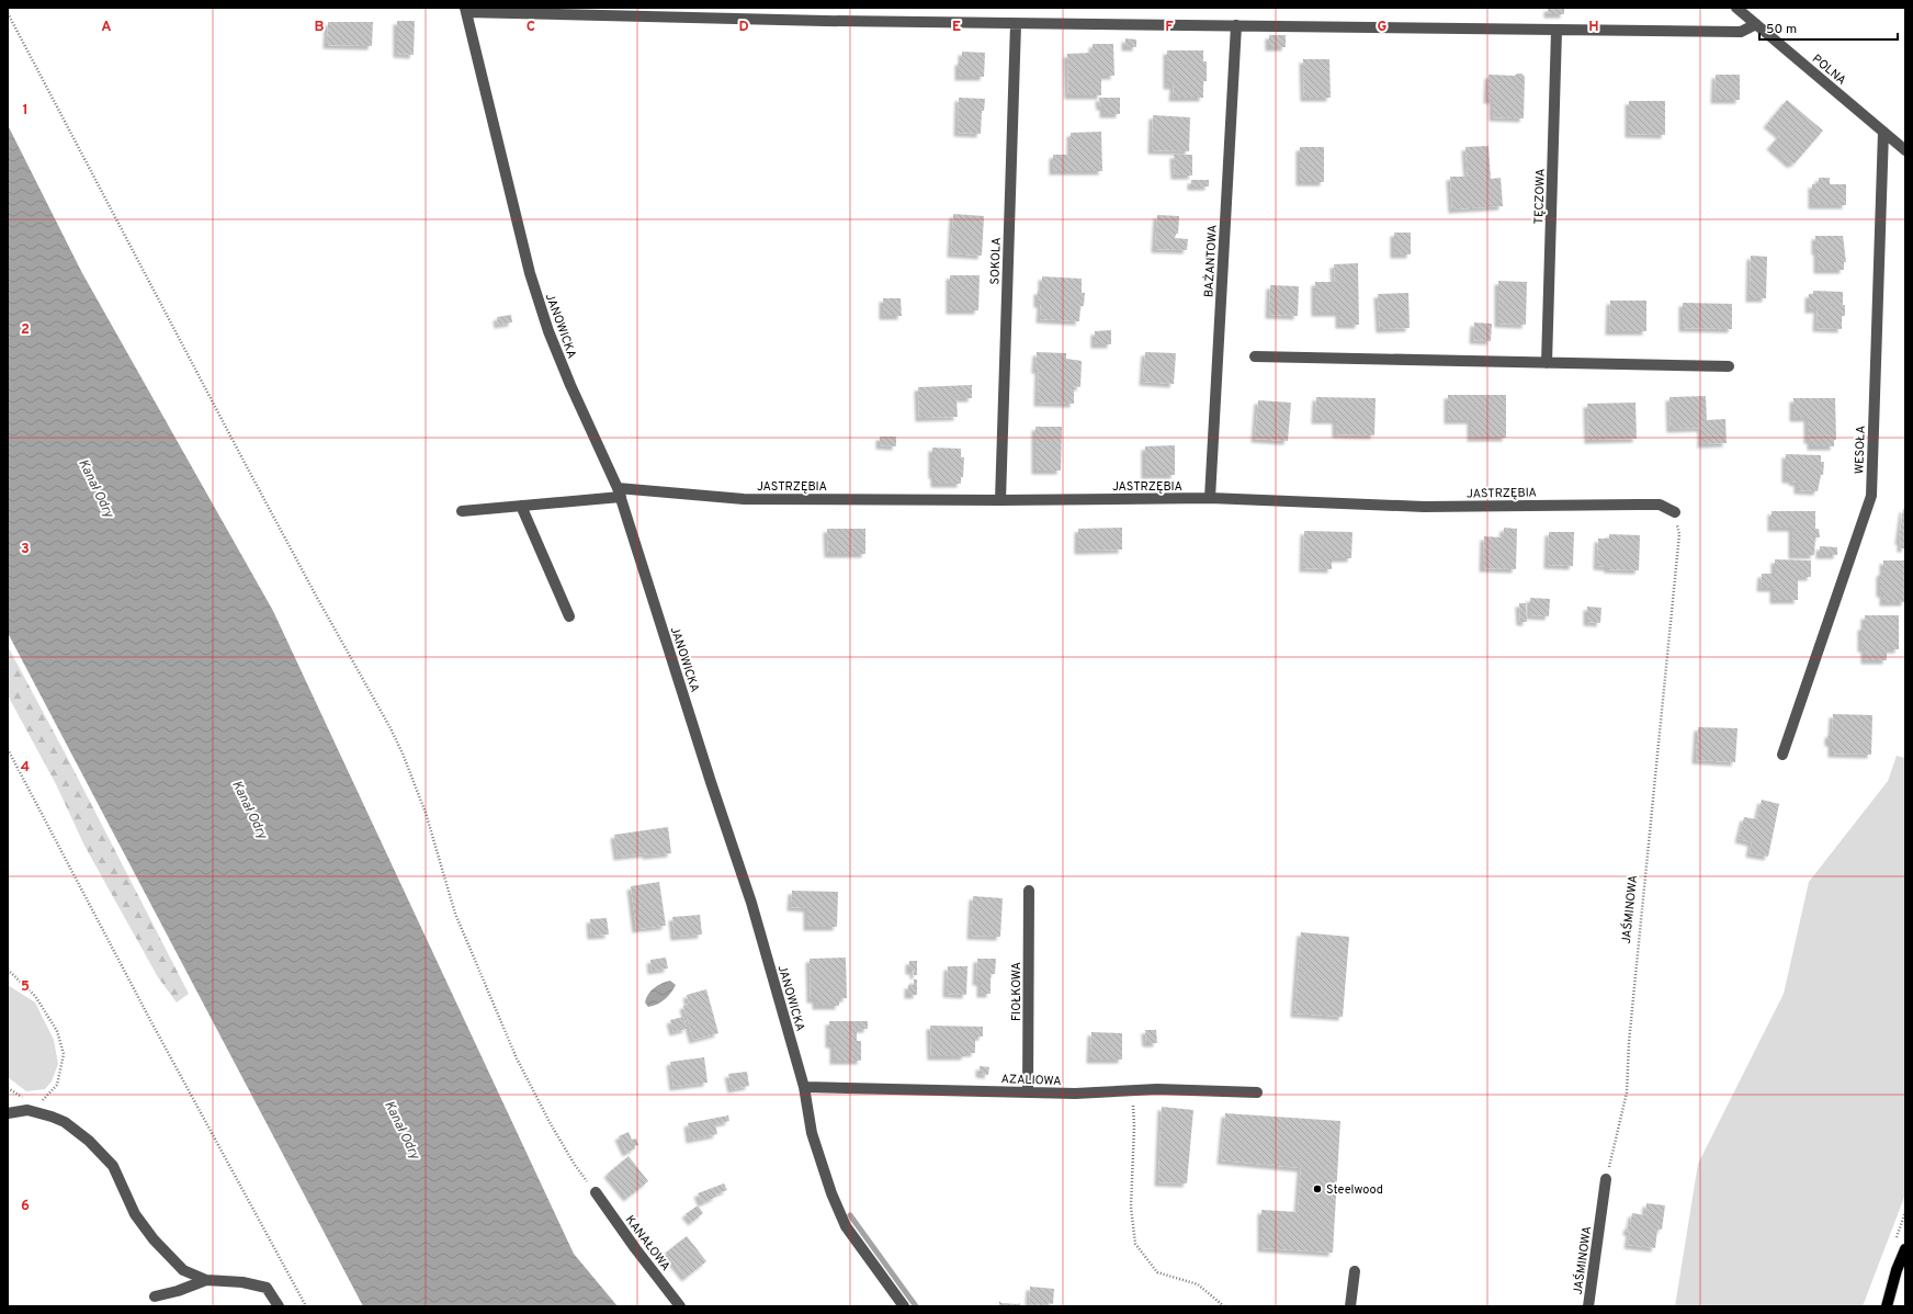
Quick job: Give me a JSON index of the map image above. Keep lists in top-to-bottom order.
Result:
{
  "streets": {
    "street": [
      "POLNA",
      "TĘCZOWA",
      "SOKOLA",
      "BAŻANTOWA",
      "JANOWICKA",
      "WESOŁA",
      "JASTRZĘBIA",
      "JAŚMINOWA",
      "FIOŁKOWA",
      "AZALIOWA",
      "KANAŁOWA"
    ]
  },
  "crossings": [
    ["POLNA", "WESOŁA"],
    ["SOKOLA", "JASTRZĘBIA"],
    ["BAŻANTOWA", "JASTRZĘBIA"],
    ["JANOWICKA", "JASTRZĘBIA"],
    ["JANOWICKA", "AZALIOWA"],
    ["JASTRZĘBIA", "JAŚMINOWA"],
    ["FIOŁKOWA", "AZALIOWA"]
  ],
  "water": ["Kanał Odry"],
  "places": ["Steelwood"],
  "scale_bar": "50 m",
  "grid": {
    "columns": [
      "A",
      "B",
      "C",
      "D",
      "E",
      "F",
      "G",
      "H"
    ],
    "rows": [
      "1",
      "2",
      "3",
      "4",
      "5",
      "6"
    ]
  }
}
